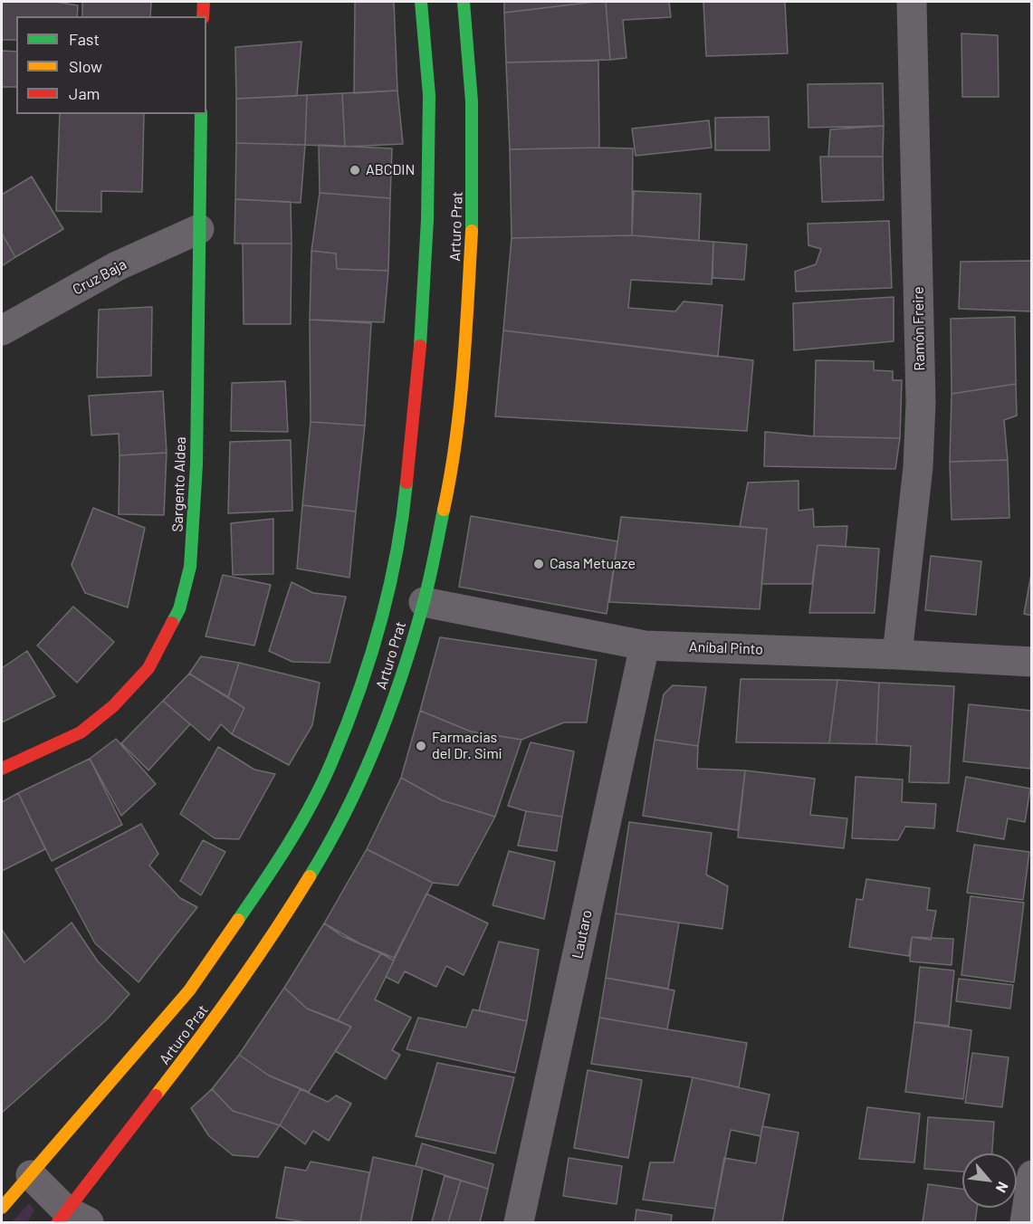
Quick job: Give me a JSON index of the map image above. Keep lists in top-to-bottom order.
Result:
{
  "streets": {
    "main road": ["Arturo Prat", "Sargento Aldea"],
    "street": [
      "Cruz Baja",
      "Ramón Freire",
      "Aníbal Pinto",
      "Lautaro"
    ]
  },
  "crossings": [
    ["Arturo Prat", "Aníbal Pinto"],
    ["Cruz Baja", "Sargento Aldea"],
    ["Ramón Freire", "Aníbal Pinto"],
    ["Aníbal Pinto", "Lautaro"]
  ],
  "places": ["ABCDIN", "Casa Metuaze", "Farmacias del Dr. Simi"],
  "legend": ["Fast", "Slow", "Jam"],
  "north": "bottom right"
}
